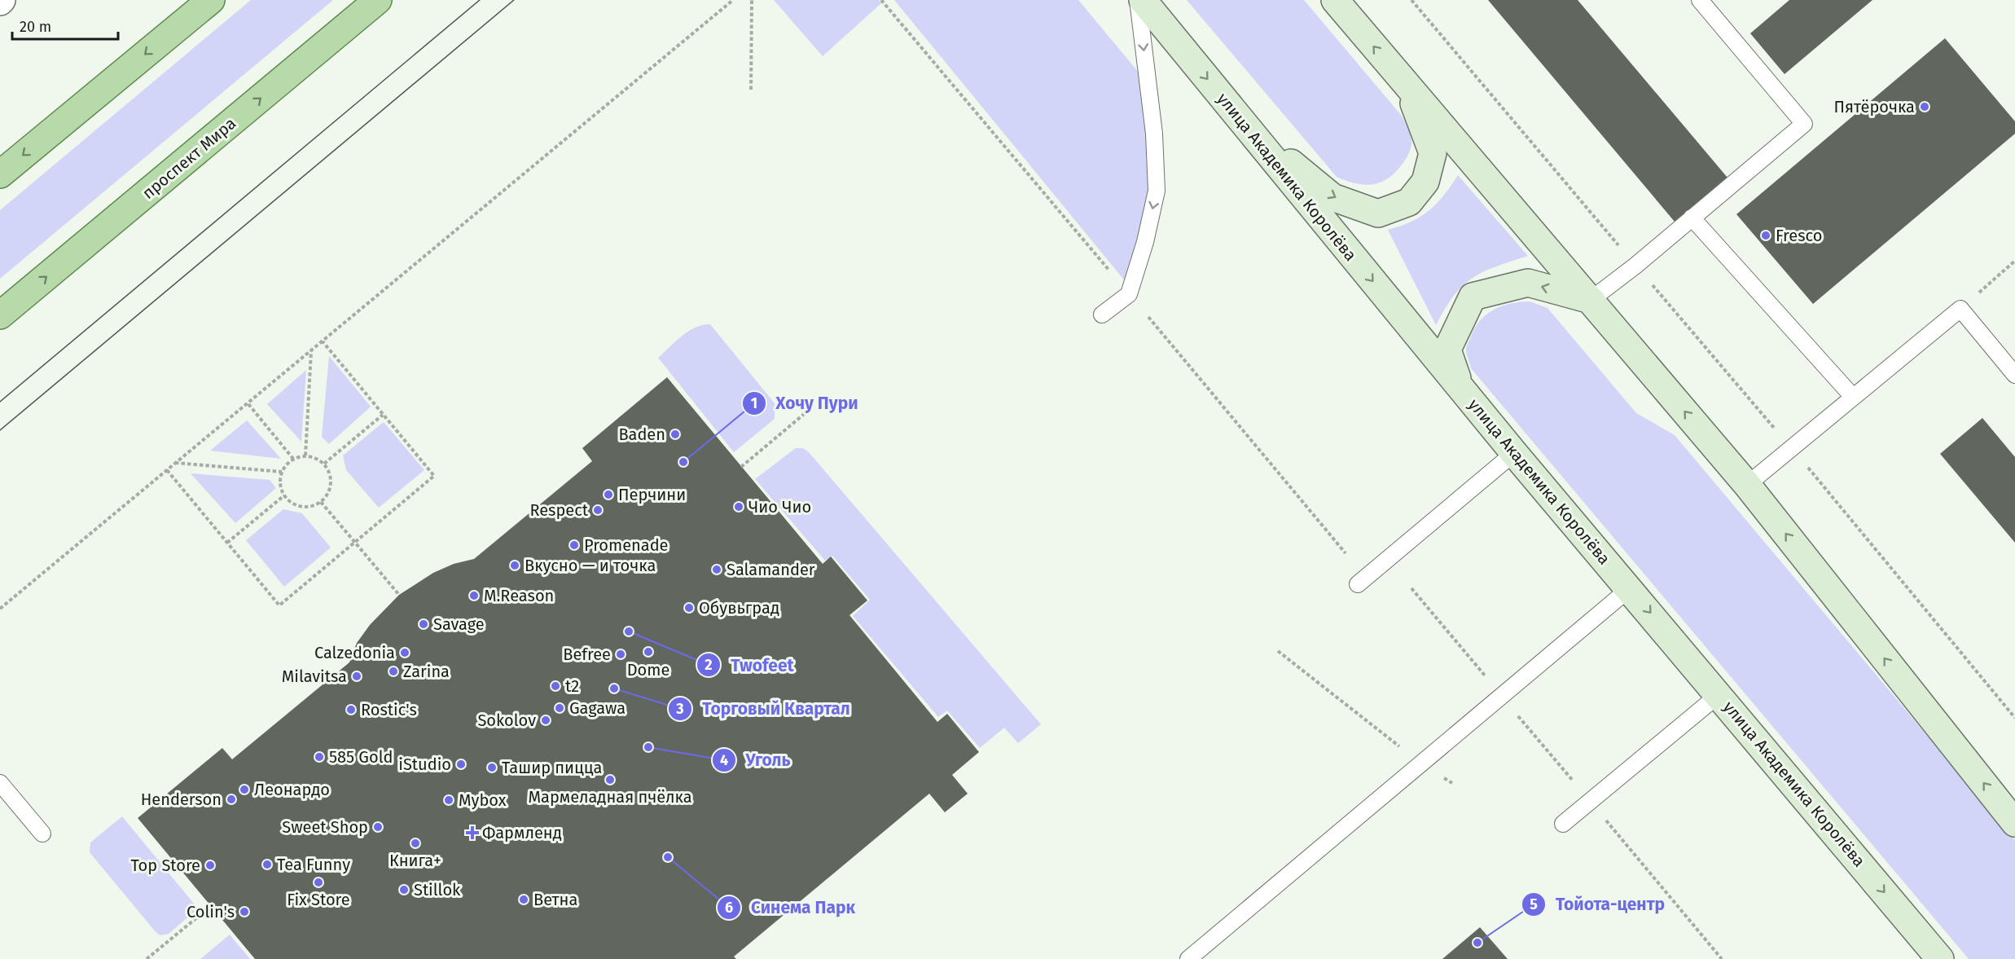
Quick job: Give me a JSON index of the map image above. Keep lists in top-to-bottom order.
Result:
{
  "streets": {
    "main road": ["проспект Мира"],
    "street": ["улица Академика Королёва"]
  },
  "places": {
    "other": [
      "Пятёрочка",
      "Fresco",
      "Baden",
      "Хочу Пури",
      "Перчини",
      "Чио Чио",
      "Respect",
      "Promenade",
      "Вкусно — и точка",
      "Salamander",
      "M.Reason",
      "Обувьград",
      "Savage",
      "Twofeet",
      "Dome",
      "Calzedonia",
      "Befree",
      "Zarina",
      "Milavitsa",
      "t2",
      "Торговый Квартал",
      "Gagawa",
      "Rostiс's",
      "Sokolov",
      "Уголь",
      "585 Gold",
      "iStudio",
      "Ташир пицца",
      "Мармеладная пчёлка",
      "Леонардо",
      "Henderson",
      "Mybox",
      "Sweet Shop",
      "Книга+",
      "Синема Парк",
      "Tea Funny",
      "Top Store",
      "Fix Store",
      "Stillok",
      "Ветна",
      "Colin's",
      "Тойота-центр"
    ],
    "health": ["Фармленд"]
  },
  "scale_bar": "20 m"
}
